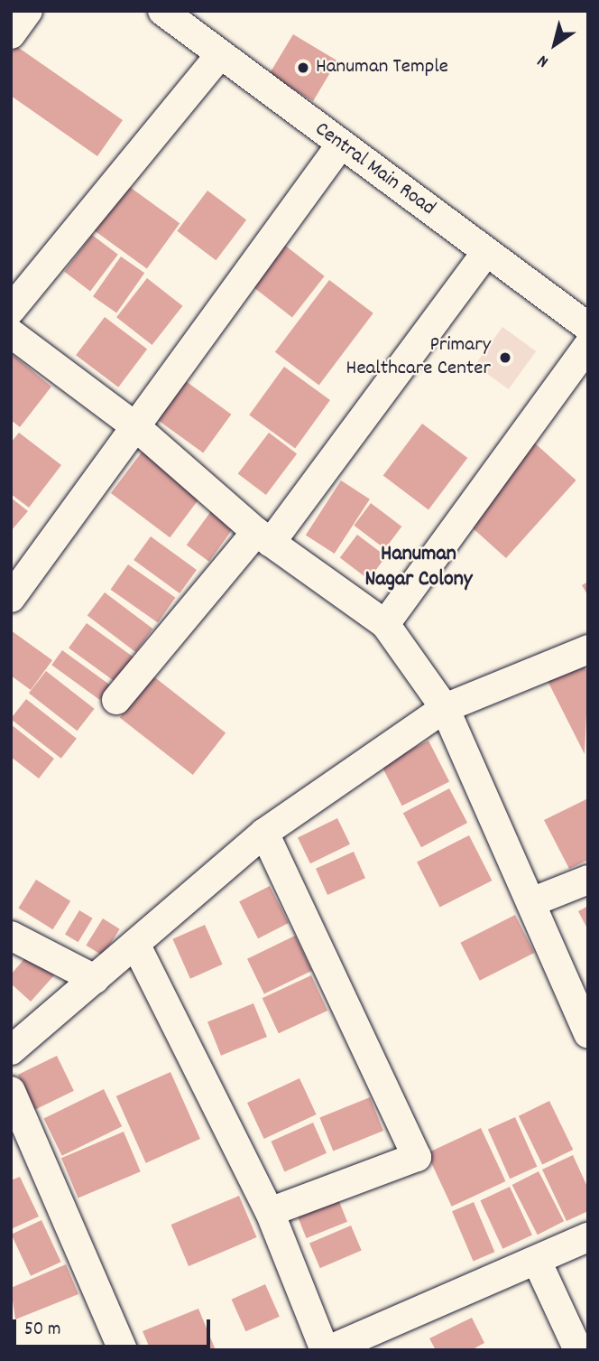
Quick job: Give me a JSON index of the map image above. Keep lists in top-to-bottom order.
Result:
{
  "streets": {
    "street": ["Central Main Road"]
  },
  "districts": ["Hanuman Nagar Colony"],
  "places": ["Hanuman Temple", "Primary Healthcare Center"],
  "scale_bar": "50 m",
  "north": "bottom left"
}
